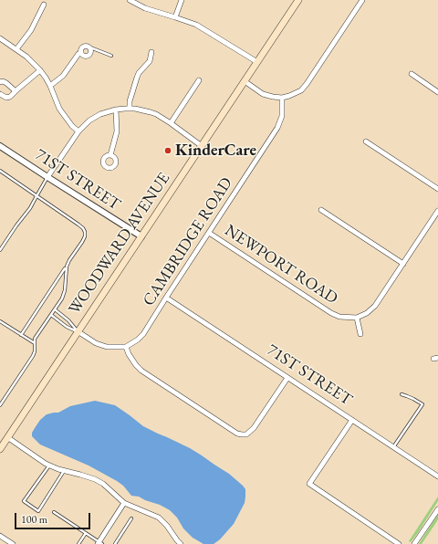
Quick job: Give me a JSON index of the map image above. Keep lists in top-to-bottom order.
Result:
{
  "streets": {
    "main road": ["WOODWARD AVENUE"],
    "street": ["71ST STREET", "CAMBRIDGE ROAD", "NEWPORT ROAD"]
  },
  "crossings": [
    ["71ST STREET", "CAMBRIDGE ROAD"],
    ["71ST STREET", "WOODWARD AVENUE"],
    ["CAMBRIDGE ROAD", "NEWPORT ROAD"]
  ],
  "places": ["KinderCare"],
  "scale_bar": "100 m"
}
